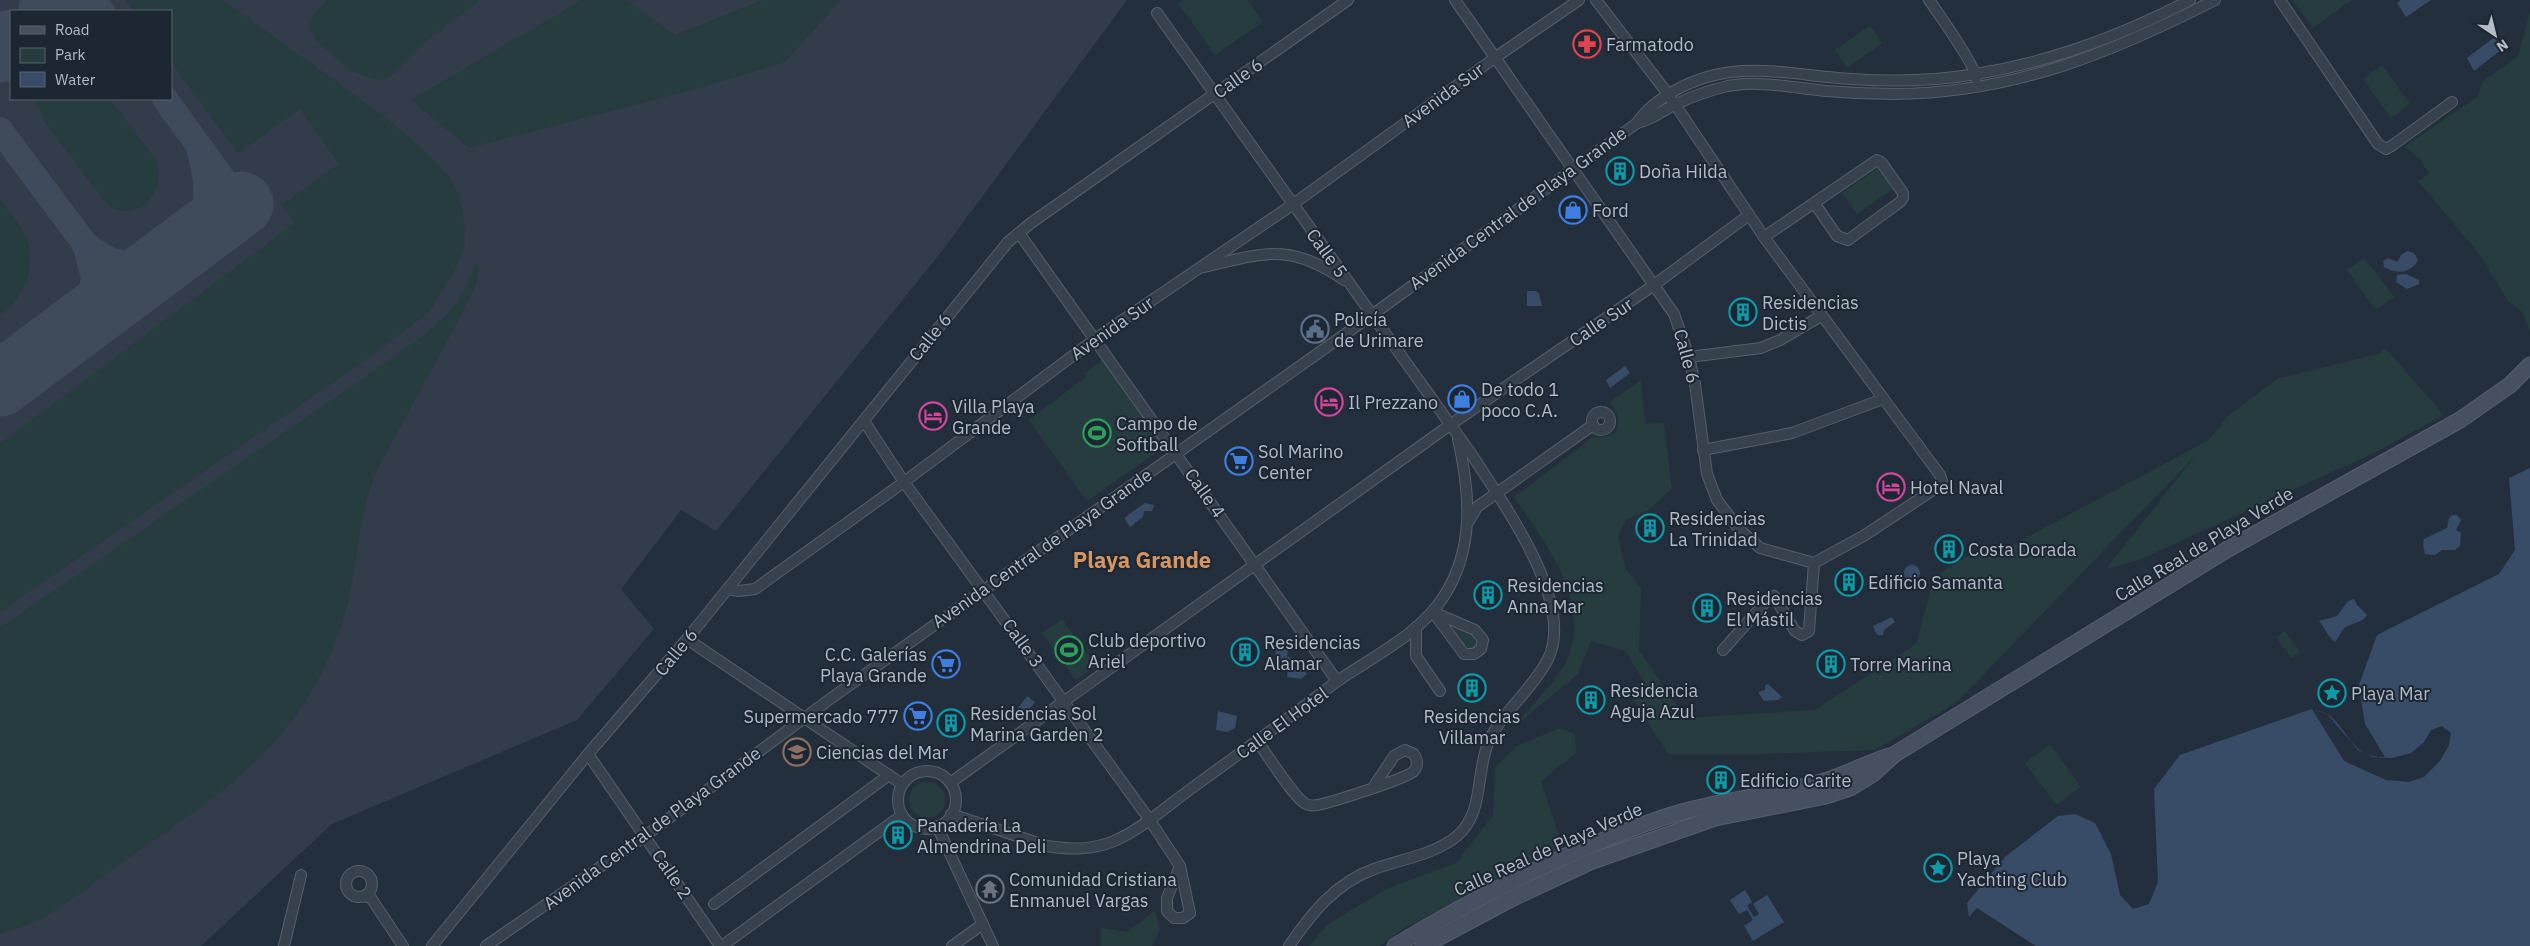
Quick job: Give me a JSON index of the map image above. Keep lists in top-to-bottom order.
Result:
{
  "streets": {
    "street": [
      "Calle 6",
      "Avenida Sur",
      "Avenida Central de Playa Grande",
      "Calle 5",
      "Calle Sur",
      "Calle 4",
      "Calle Real de Playa Verde",
      "Calle 3",
      "Calle El Hotel",
      "Calle 2"
    ]
  },
  "crossings": [
    ["Calle 6", "Avenida Sur"],
    ["Calle 6", "Avenida Central de Playa Grande"],
    ["Calle 6", "Calle 5"],
    ["Calle 6", "Calle Sur"],
    ["Calle 6", "Calle 4"],
    ["Calle 6", "Calle 3"],
    ["Calle 6", "Calle 2"],
    ["Avenida Sur", "Calle 5"],
    ["Avenida Sur", "Calle 4"],
    ["Avenida Sur", "Calle 3"],
    ["Avenida Central de Playa Grande", "Calle 5"],
    ["Avenida Central de Playa Grande", "Calle 4"],
    ["Avenida Central de Playa Grande", "Calle 3"],
    ["Avenida Central de Playa Grande", "Calle 2"],
    ["Calle 5", "Calle Sur"],
    ["Calle 5", "Calle El Hotel"],
    ["Calle Sur", "Calle 4"],
    ["Calle Sur", "Calle 3"],
    ["Calle Sur", "Calle El Hotel"],
    ["Calle 4", "Calle El Hotel"],
    ["Calle 3", "Calle El Hotel"]
  ],
  "districts": ["Playa Grande"],
  "places": {
    "pharmacy": ["Farmatodo"],
    "building": [
      "Doña Hilda",
      "Residencias Dictis",
      "Residencias La Trinidad",
      "Costa Dorada",
      "Edificio Samanta",
      "Residencias Anna Mar",
      "Residencias El Mástil",
      "Residencias Alamar",
      "Torre Marina",
      "Residencias Villamar",
      "Residencia Aguja Azul",
      "Residencias Sol Marina Garden 2",
      "Edificio Carite",
      "Panadería La Almendrina Deli"
    ],
    "shop": ["Ford", "De todo 1 poco C.A."],
    "public building": ["Policía de Urimare"],
    "hotel": ["Il Prezzano", "Villa Playa Grande", "Hotel Naval"],
    "sports": ["Campo de Softball", "Club deportivo Ariel"],
    "supermarket": ["Sol Marino Center", "C.C. Galerías Playa Grande", "Supermercado 777"],
    "place": ["Playa Mar", "Playa Yachting Club"],
    "school or university": ["Ciencias del Mar"],
    "temple": ["Comunidad Cristiana Enmanuel Vargas"]
  },
  "legend": ["Road", "Park", "Water"],
  "north": "bottom right"
}
